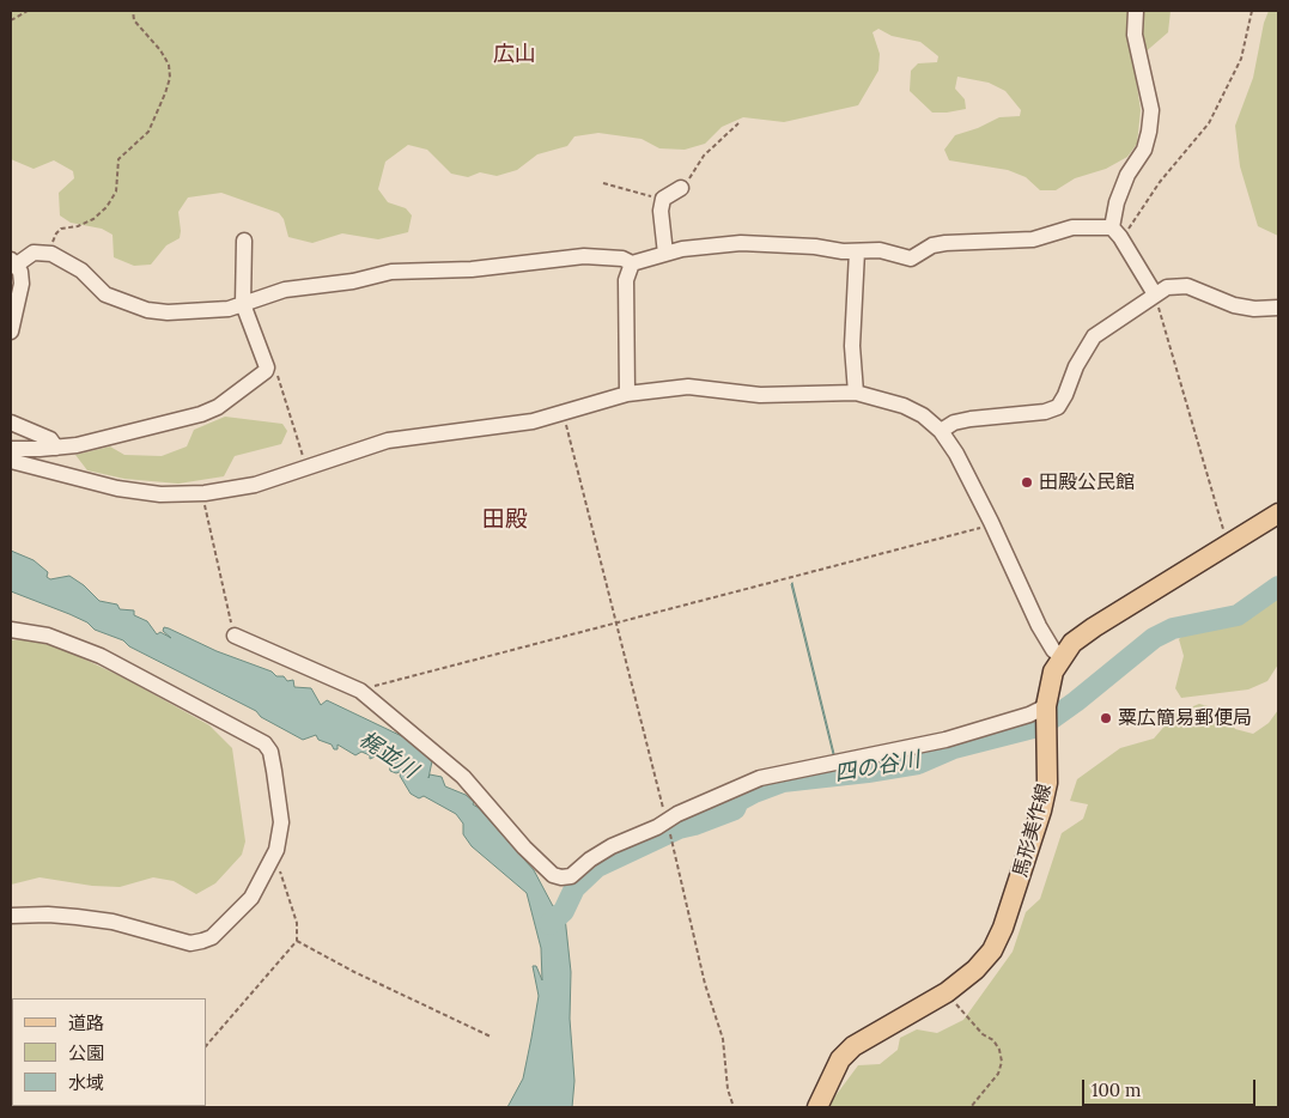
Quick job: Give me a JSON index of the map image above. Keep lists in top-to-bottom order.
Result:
{
  "streets": {
    "main road": ["馬形美作線"]
  },
  "districts": ["広山", "田殿"],
  "water": ["梶並川", "四の谷川"],
  "places": ["田殿公民館", "粟広簡易郵便局"],
  "legend": ["道路", "公園", "水域"],
  "scale_bar": "100 m"
}
